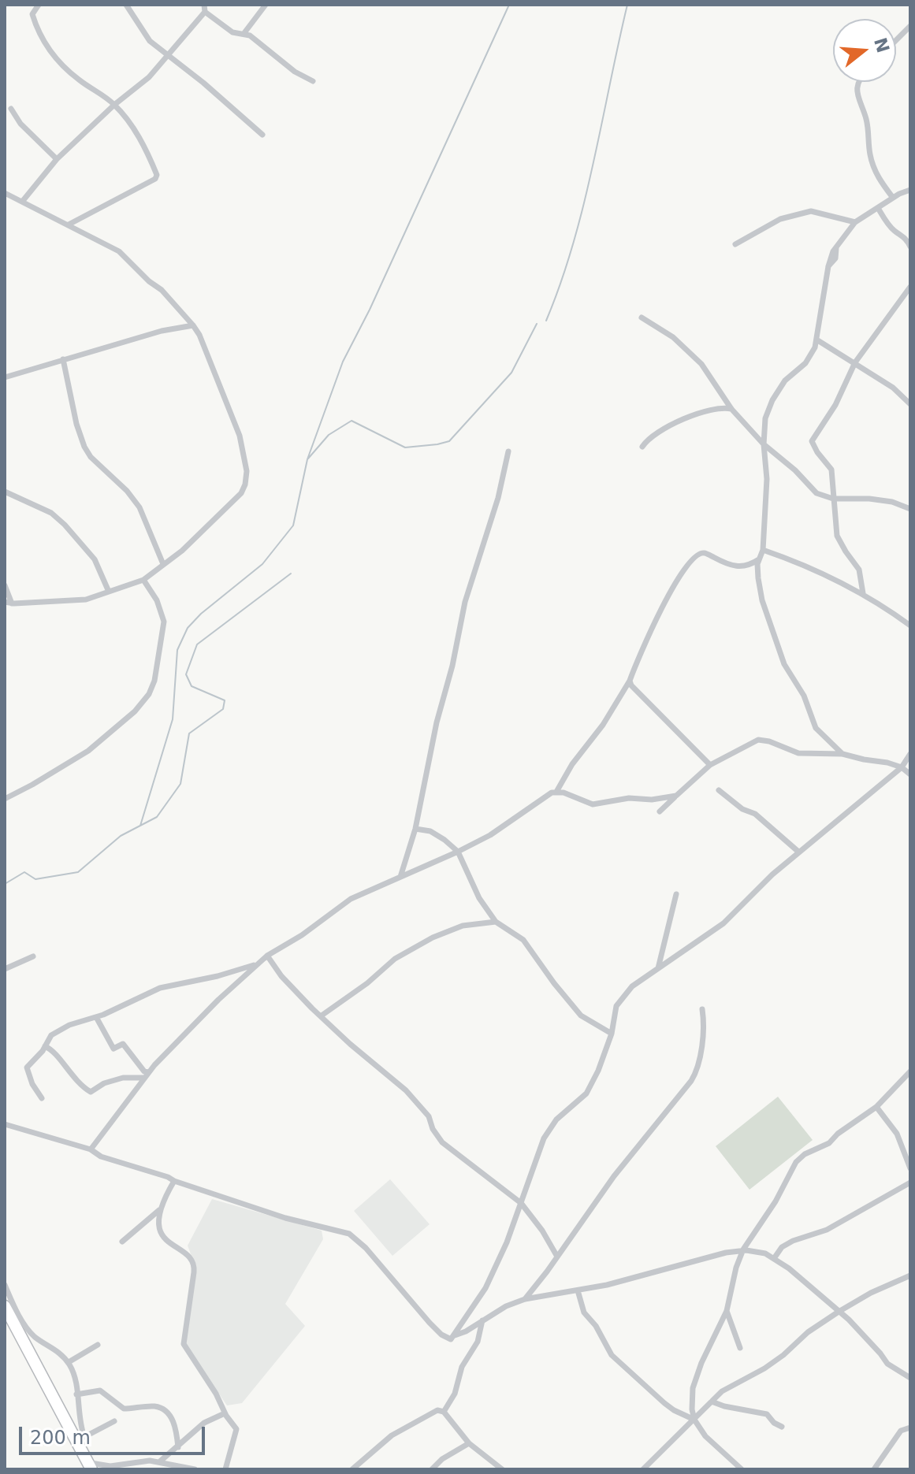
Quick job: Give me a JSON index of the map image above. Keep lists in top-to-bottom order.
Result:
{
  "scale_bar": "200 m",
  "north": "right"
}
